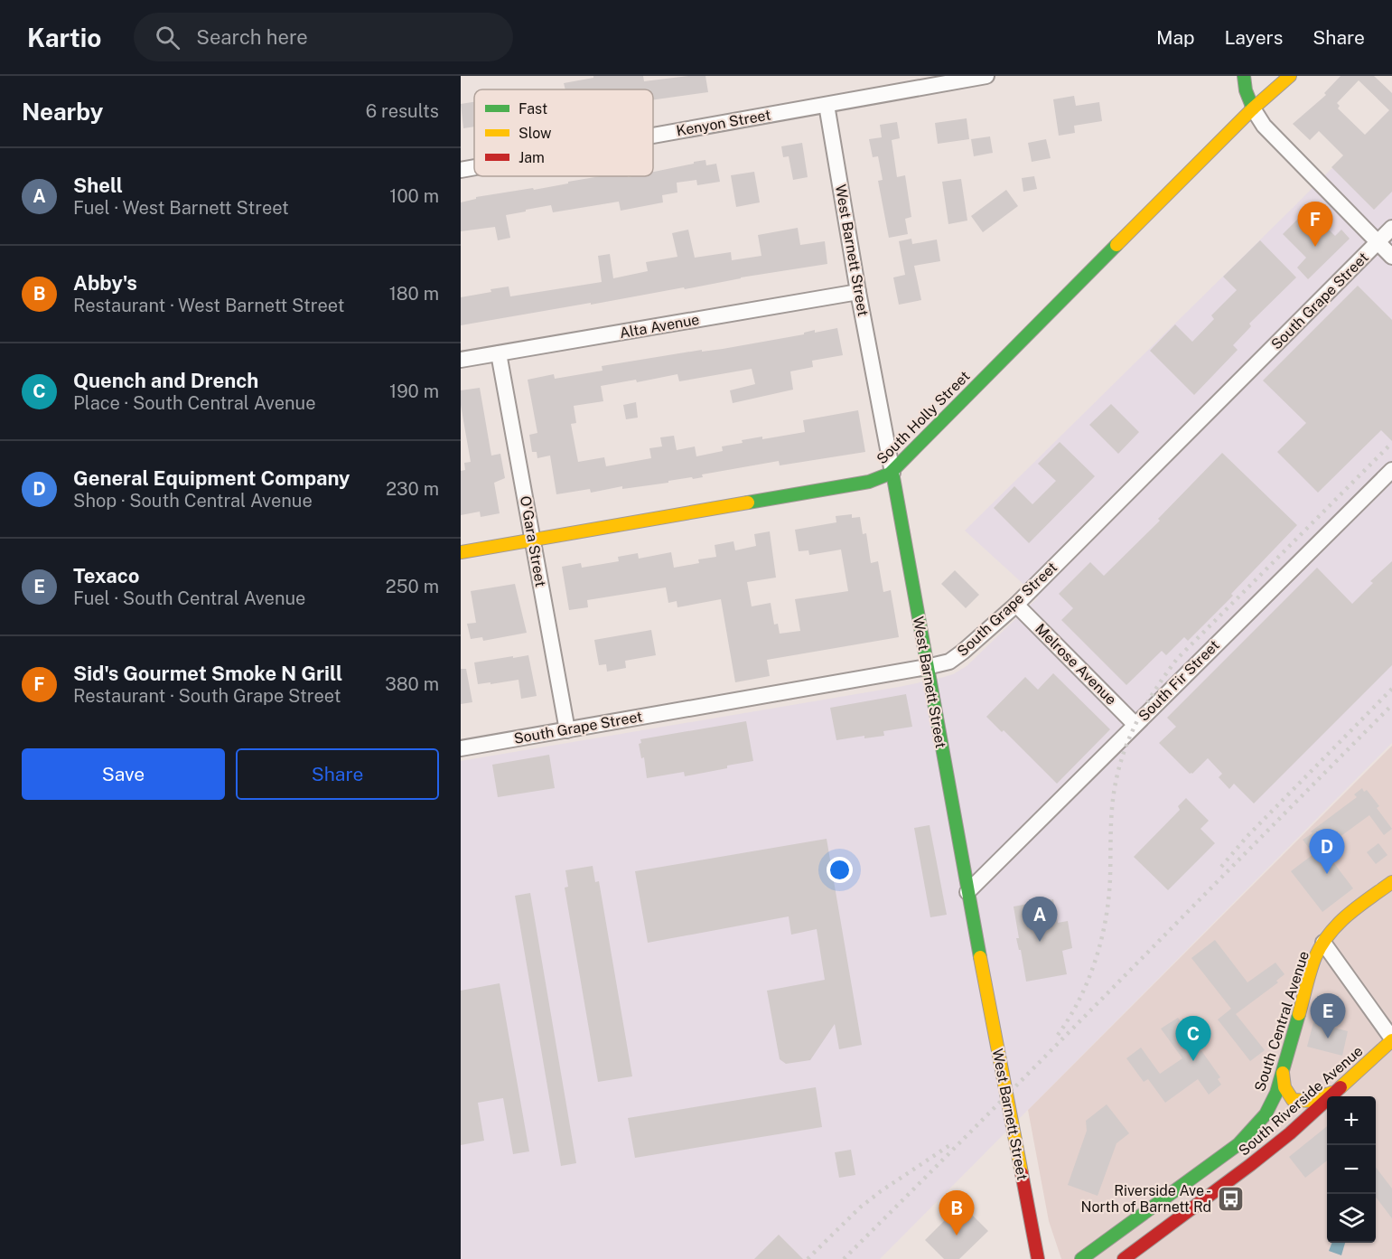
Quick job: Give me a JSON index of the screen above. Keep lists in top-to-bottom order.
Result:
{
  "streets": {
    "street": [
      "Kenyon Street",
      "West Barnett Street",
      "South Grape Street",
      "Alta Avenue",
      "South Holly Street",
      "O'Gara Street",
      "Melrose Avenue",
      "South Fir Street",
      "South Central Avenue",
      "South Riverside Avenue"
    ]
  },
  "crossings": [
    ["Kenyon Street", "West Barnett Street"],
    ["West Barnett Street", "South Grape Street"],
    ["West Barnett Street", "Alta Avenue"],
    ["West Barnett Street", "South Holly Street"],
    ["West Barnett Street", "South Fir Street"],
    ["South Grape Street", "O'Gara Street"],
    ["South Grape Street", "Melrose Avenue"],
    ["Alta Avenue", "O'Gara Street"],
    ["South Holly Street", "O'Gara Street"],
    ["Melrose Avenue", "South Fir Street"],
    ["South Central Avenue", "South Riverside Avenue"]
  ],
  "places": {
    "bus stop": ["Riverside Ave - North of Barnett Rd"]
  },
  "legend": ["Fast", "Slow", "Jam"],
  "page": {
    "header": "Kartio",
    "search": "Search here",
    "nav": ["Map", "Layers", "Share"],
    "heading": ["Nearby", "6 results"],
    "list": [
      {
        "mark": "A",
        "name": "Shell",
        "note": "Fuel · West Barnett Street",
        "value": "100 m"
      },
      {
        "mark": "B",
        "name": "Abby's",
        "note": "Restaurant · West Barnett Street",
        "value": "180 m"
      },
      {
        "mark": "C",
        "name": "Quench and Drench",
        "note": "Place · South Central Avenue",
        "value": "190 m"
      },
      {
        "mark": "D",
        "name": "General Equipment Company",
        "note": "Shop · South Central Avenue",
        "value": "230 m"
      },
      {
        "mark": "E",
        "name": "Texaco",
        "note": "Fuel · South Central Avenue",
        "value": "250 m"
      },
      {
        "mark": "F",
        "name": "Sid's Gourmet Smoke N Grill",
        "note": "Restaurant · South Grape Street",
        "value": "380 m"
      }
    ],
    "pins": [
      "F",
      "D",
      "A",
      "E",
      "C",
      "B"
    ],
    "buttons": ["Save", "Share"],
    "map_buttons": ["+", "−"]
  }
}
